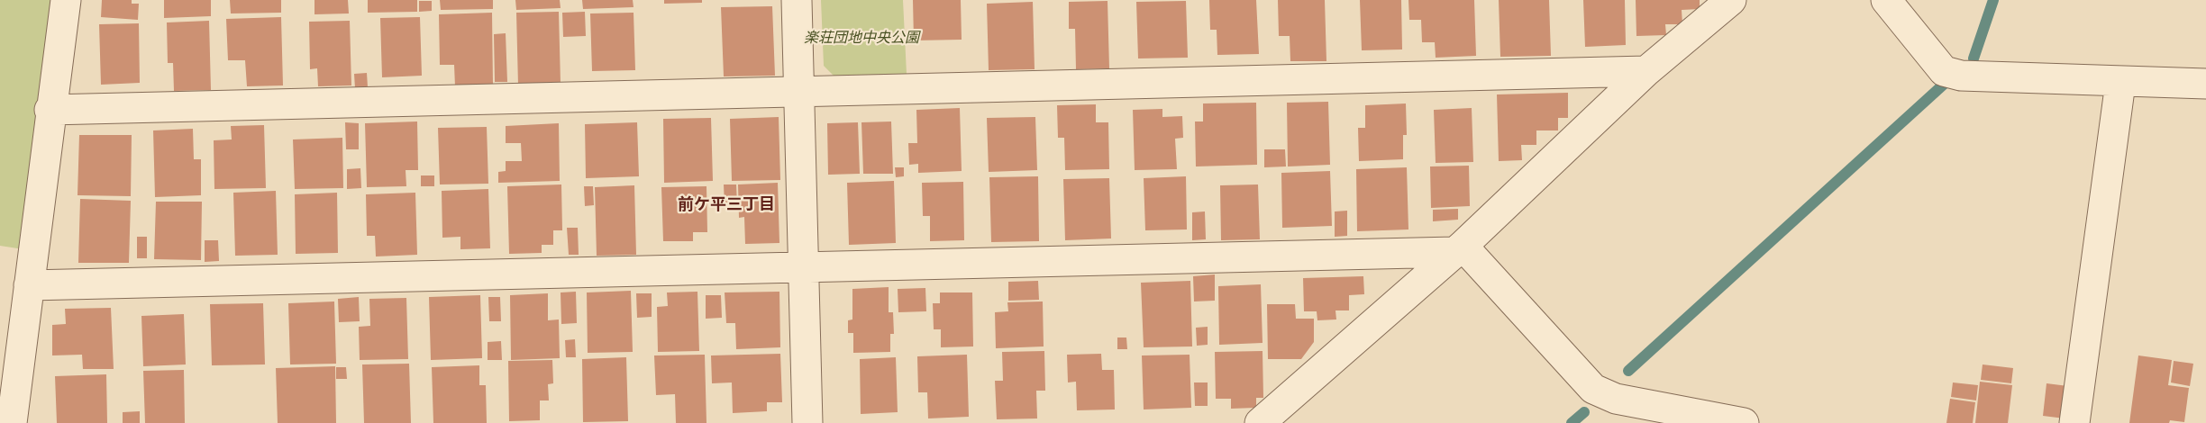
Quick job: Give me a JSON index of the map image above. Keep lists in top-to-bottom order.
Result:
{
  "districts": ["前ケ平三丁目"],
  "parks": ["楽荘団地中央公園"]
}
